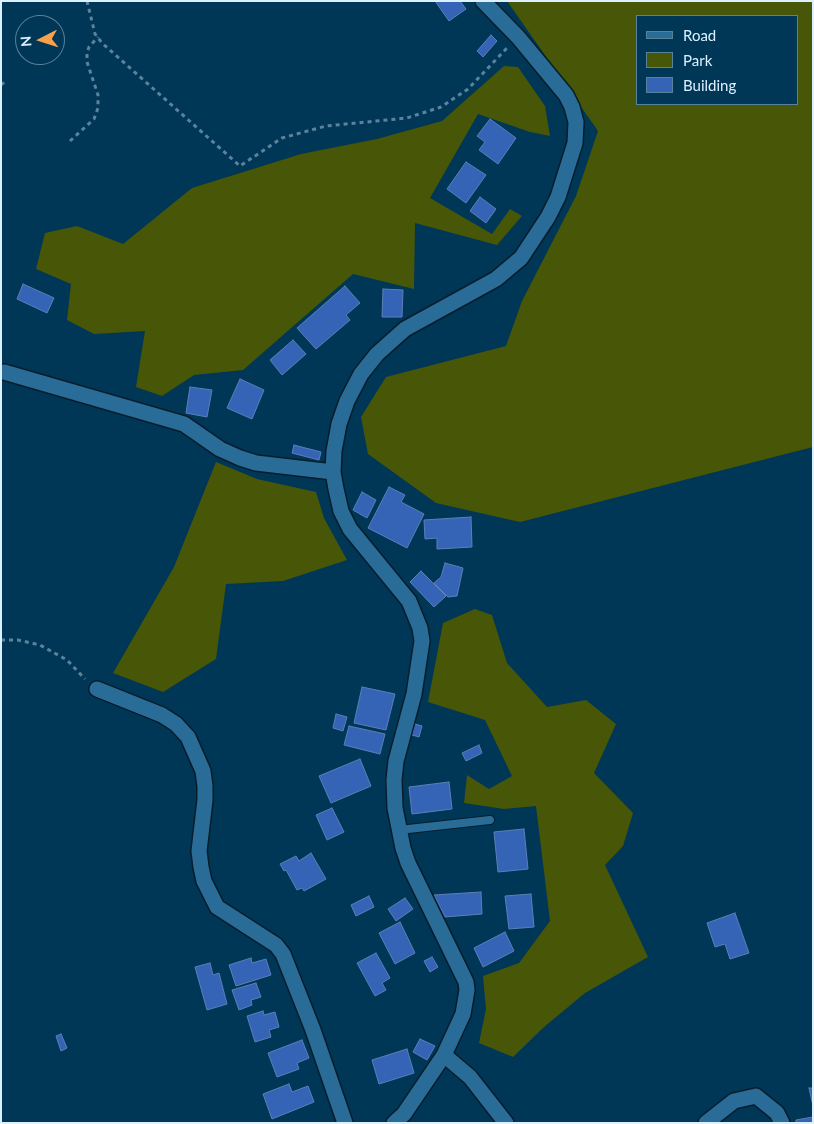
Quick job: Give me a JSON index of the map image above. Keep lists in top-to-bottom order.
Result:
{
  "legend": ["Road", "Park", "Building"],
  "north": "left"
}
